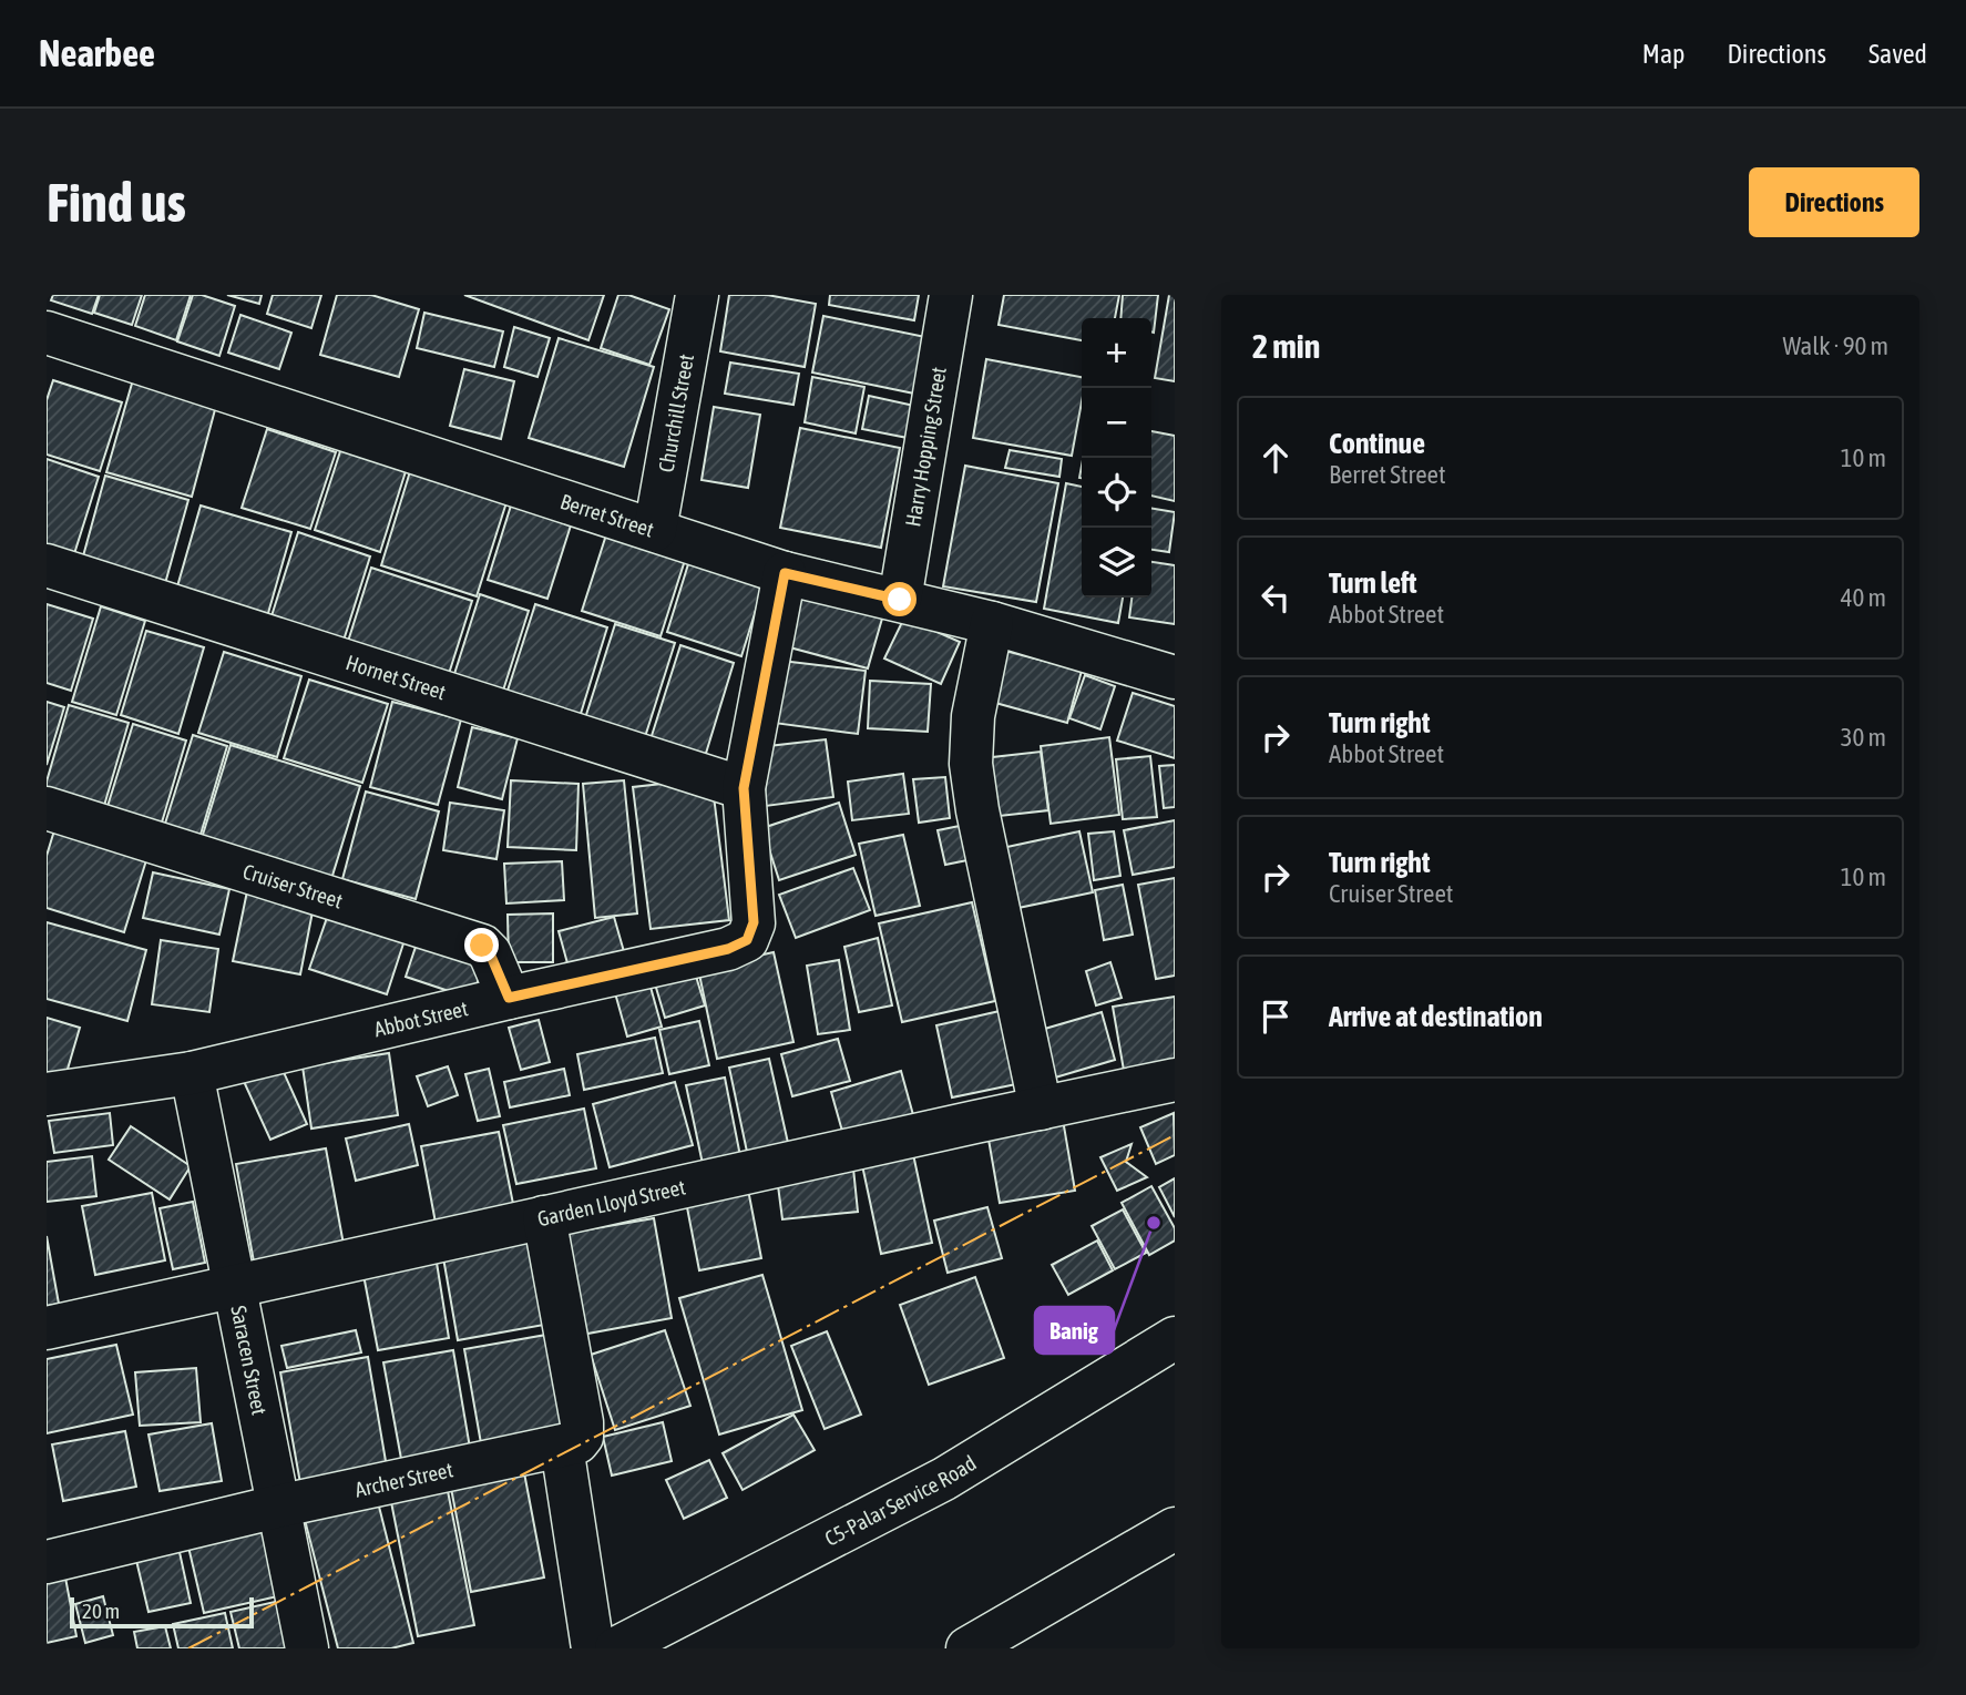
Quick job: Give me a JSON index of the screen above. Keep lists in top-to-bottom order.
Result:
{
  "streets": {
    "street": [
      "Churchill Street",
      "Harry Hopping Street",
      "Berret Street",
      "Hornet Street",
      "Cruiser Street",
      "Abbot Street",
      "Garden Lloyd Street",
      "Saracen Street",
      "Archer Street",
      "C5-Palar Service Road"
    ]
  },
  "crossings": [
    ["Churchill Street", "Berret Street"],
    ["Harry Hopping Street", "Berret Street"],
    ["Berret Street", "Abbot Street"],
    ["Hornet Street", "Abbot Street"],
    ["Cruiser Street", "Abbot Street"],
    ["Abbot Street", "Saracen Street"],
    ["Garden Lloyd Street", "Saracen Street"],
    ["Saracen Street", "Archer Street"]
  ],
  "places": ["Banig"],
  "scale_bar": "20 m",
  "page": {
    "header": "Nearbee",
    "nav": ["Map", "Directions", "Saved"],
    "buttons": "Directions",
    "title": "Find us",
    "heading": ["2 min", "Walk · 90 m"],
    "map_buttons": ["+", "−"],
    "list": [
      ["Continue", "Berret Street", "10 m"],
      ["Turn left", "Abbot Street", "40 m"],
      ["Turn right", "Abbot Street", "30 m"],
      ["Turn right", "Cruiser Street", "10 m"],
      "Arrive at destination"
    ],
    "scale": "20 m"
  }
}
